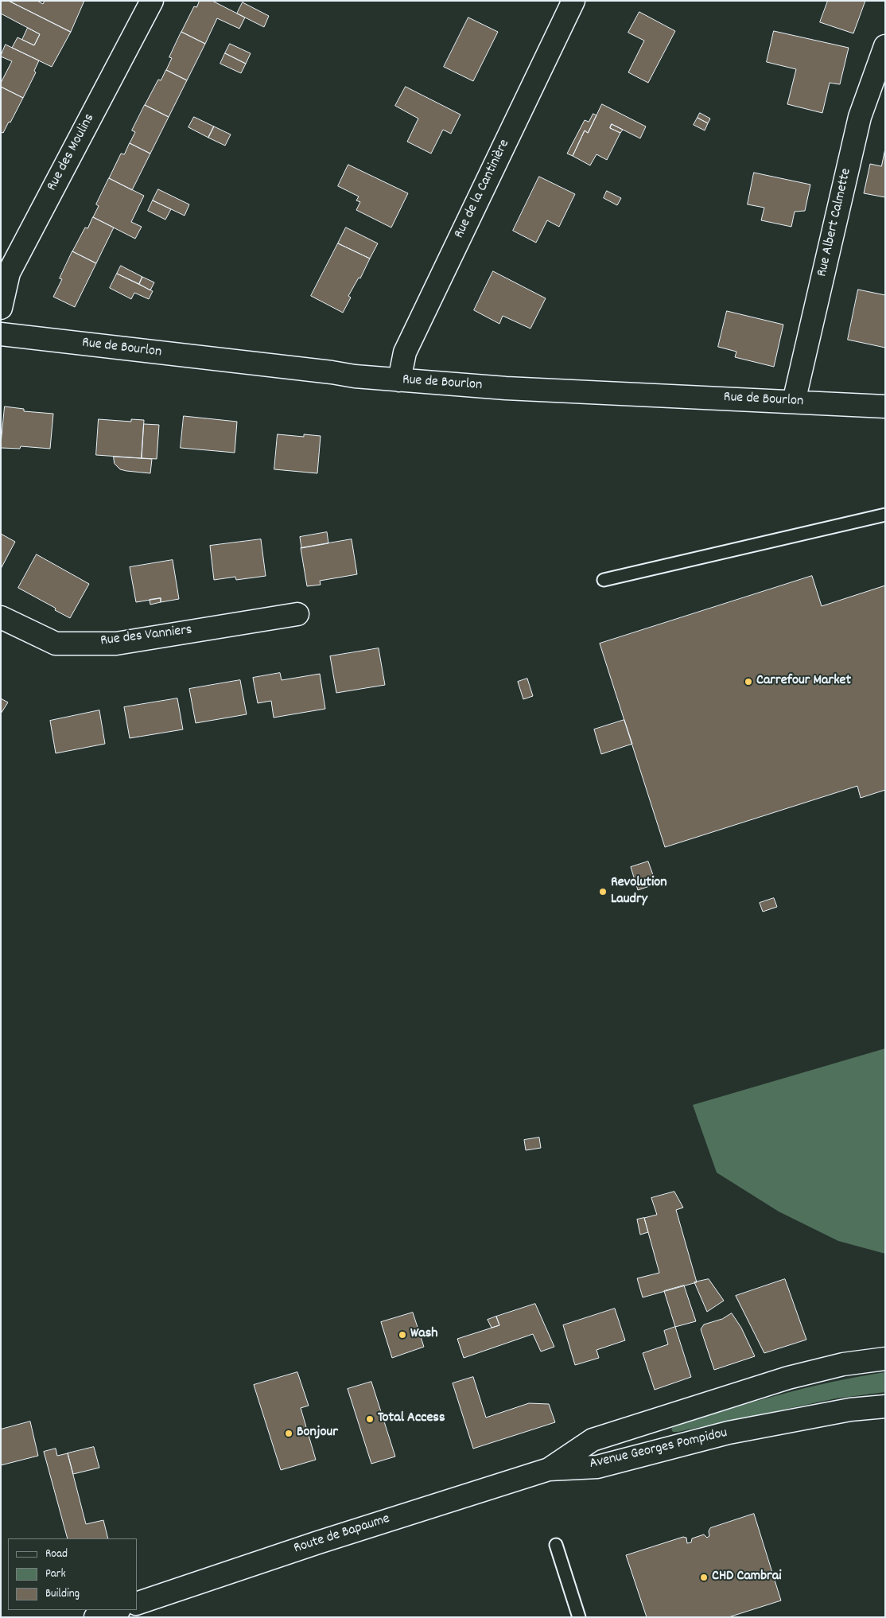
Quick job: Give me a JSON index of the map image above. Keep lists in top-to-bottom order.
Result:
{
  "streets": {
    "street": [
      "Rue des Moulins",
      "Rue de la Cantinière",
      "Rue Albert Calmette",
      "Rue de Bourlon",
      "Rue des Vanniers",
      "Avenue Georges Pompidou",
      "Route de Bapaume"
    ]
  },
  "crossings": [
    ["Rue de la Cantinière", "Rue de Bourlon"],
    ["Rue Albert Calmette", "Rue de Bourlon"],
    ["Avenue Georges Pompidou", "Route de Bapaume"]
  ],
  "places": [
    "Carrefour Market",
    "Revolution Laudry",
    "Wash",
    "Total Access",
    "Bonjour",
    "CHD Cambrai"
  ],
  "legend": ["Road", "Park", "Building"]
}
